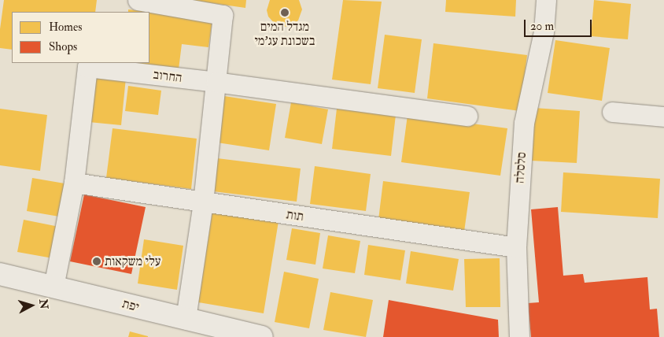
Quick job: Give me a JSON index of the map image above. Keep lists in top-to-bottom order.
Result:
{
  "streets": {
    "street": [
      "החרוב",
      "סלסלה",
      "תות",
      "יפת"
    ]
  },
  "crossings": [
    ["החרוב", "תות"],
    ["החרוב", "יפת"],
    ["סלסלה", "תות"]
  ],
  "places": ["מגדל המים בשכונת עג'מי", "עלי משקאות"],
  "legend": ["Homes", "Shops"],
  "scale_bar": "20 m",
  "north": "right"
}
